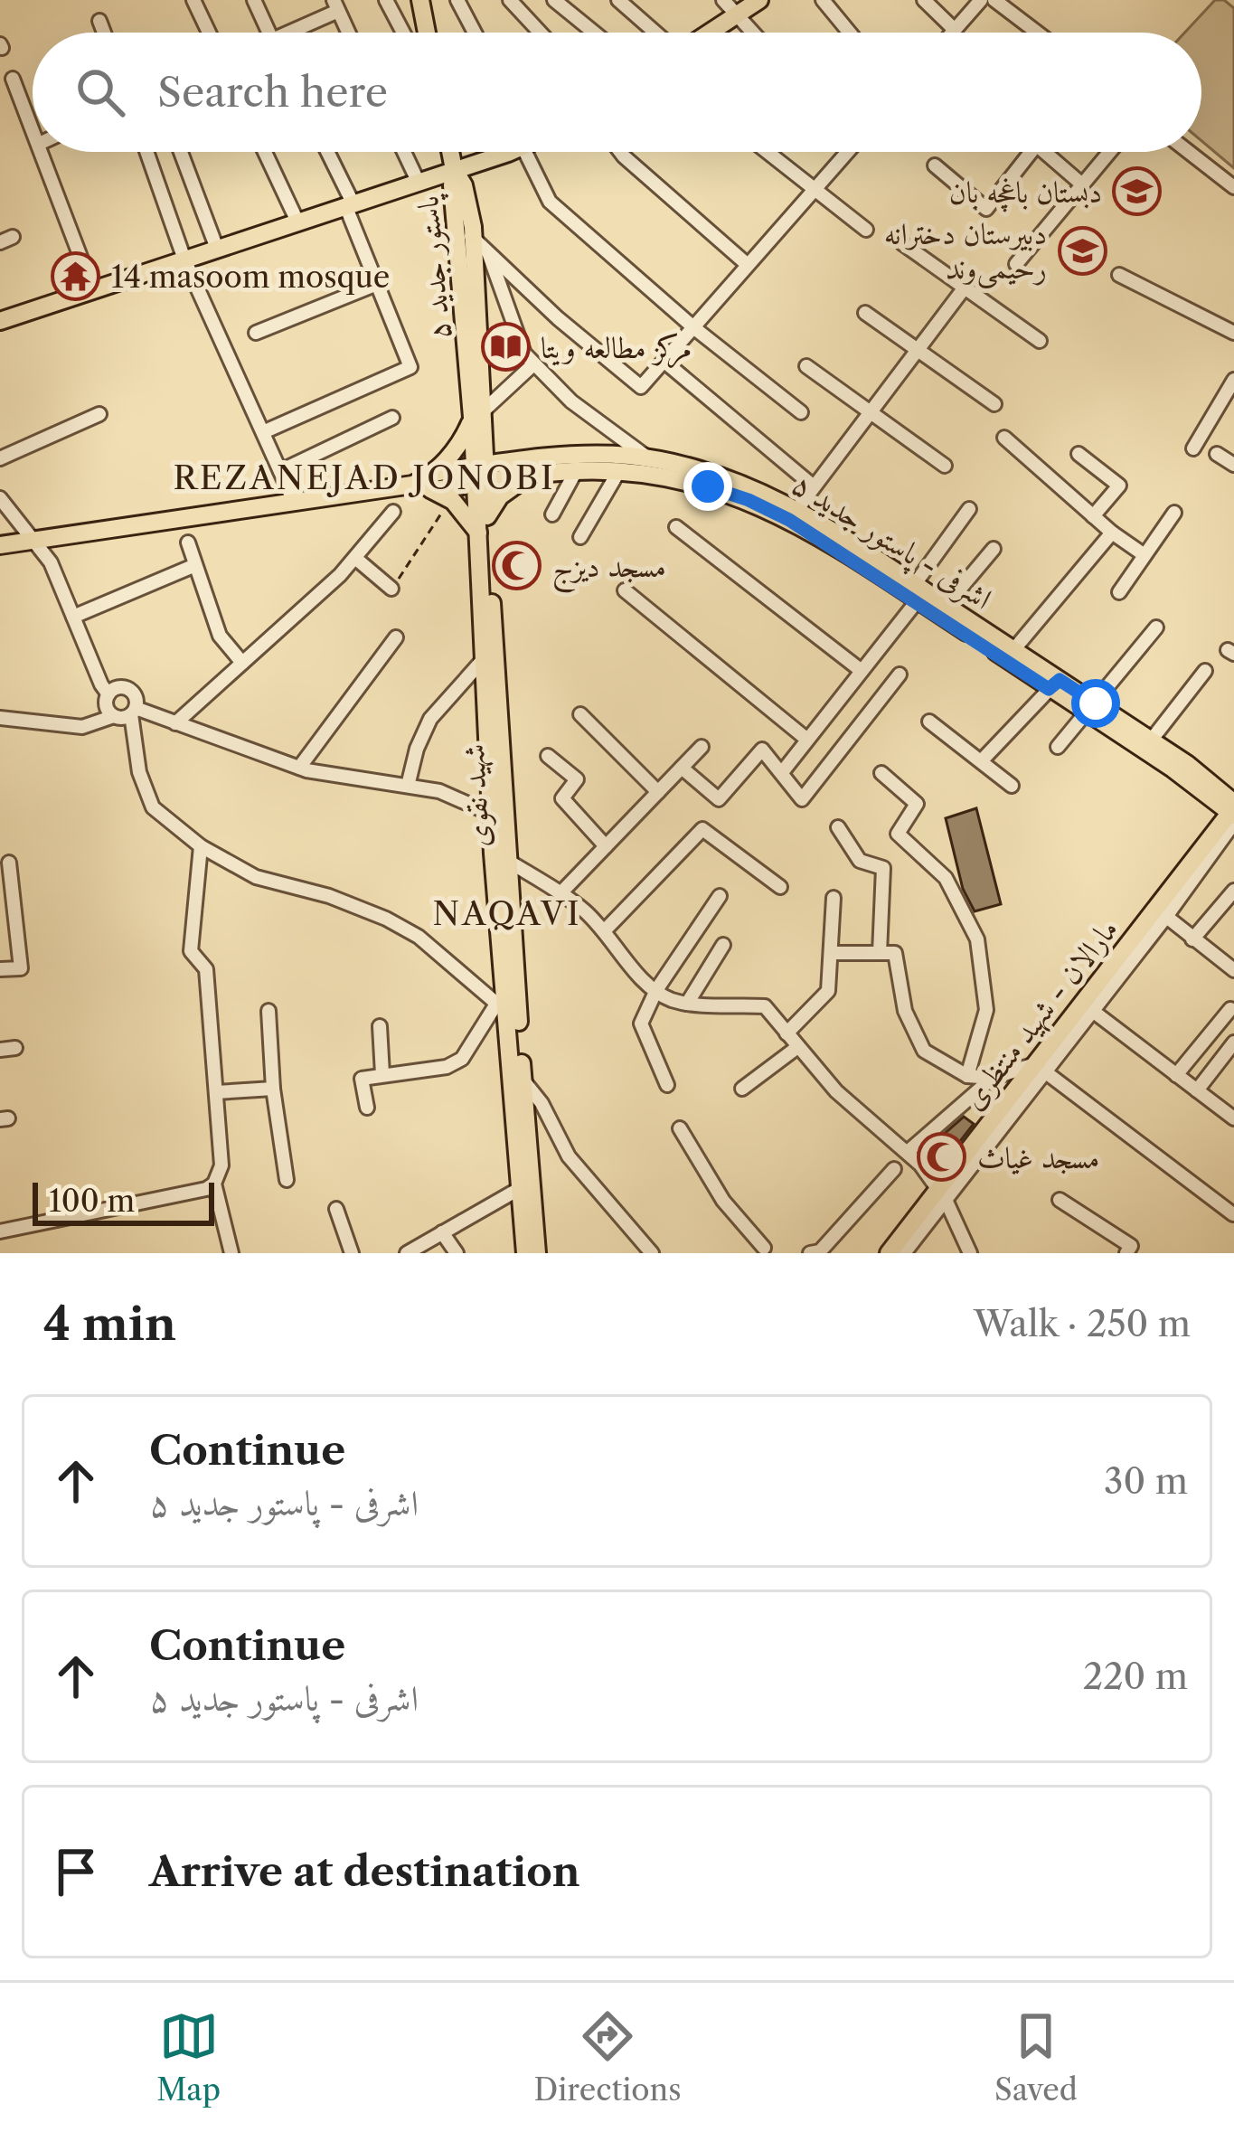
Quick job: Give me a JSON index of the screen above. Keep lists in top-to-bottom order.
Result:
{
  "streets": {
    "main road": [
      "پاستور جدید ۵",
      "اشرفی - پاستور جدید ۵",
      "شهید نقوی",
      "مارالان - شهید منتظری"
    ]
  },
  "crossings": [
    ["پاستور جدید ۵", "اشرفی - پاستور جدید ۵"],
    ["پاستور جدید ۵", "شهید نقوی"],
    ["اشرفی - پاستور جدید ۵", "شهید نقوی"],
    ["اشرفی - پاستور جدید ۵", "مارالان - شهید منتظری"]
  ],
  "districts": ["REZANEJAD JONOBI", "NAQAVI"],
  "places": {
    "school or university": ["دبستان باغچه بان", "دبیرستان دخترانه رحیمی‌وند"],
    "temple": ["14 masoom mosque"],
    "library": ["مرکز مطالعه ویتا"],
    "mosque": ["مسجد دیزج", "مسجد غیاث"]
  },
  "scale_bar": "100 m",
  "page": {
    "search": "Search here",
    "scale": "100 m",
    "heading": ["4 min", "Walk · 250 m"],
    "list": [
      ["Continue", "اشرفی - پاستور جدید ۵", "30 m"],
      ["Continue", "اشرفی - پاستور جدید ۵", "220 m"],
      "Arrive at destination"
    ],
    "nav": ["Map", "Directions", "Saved"]
  }
}
